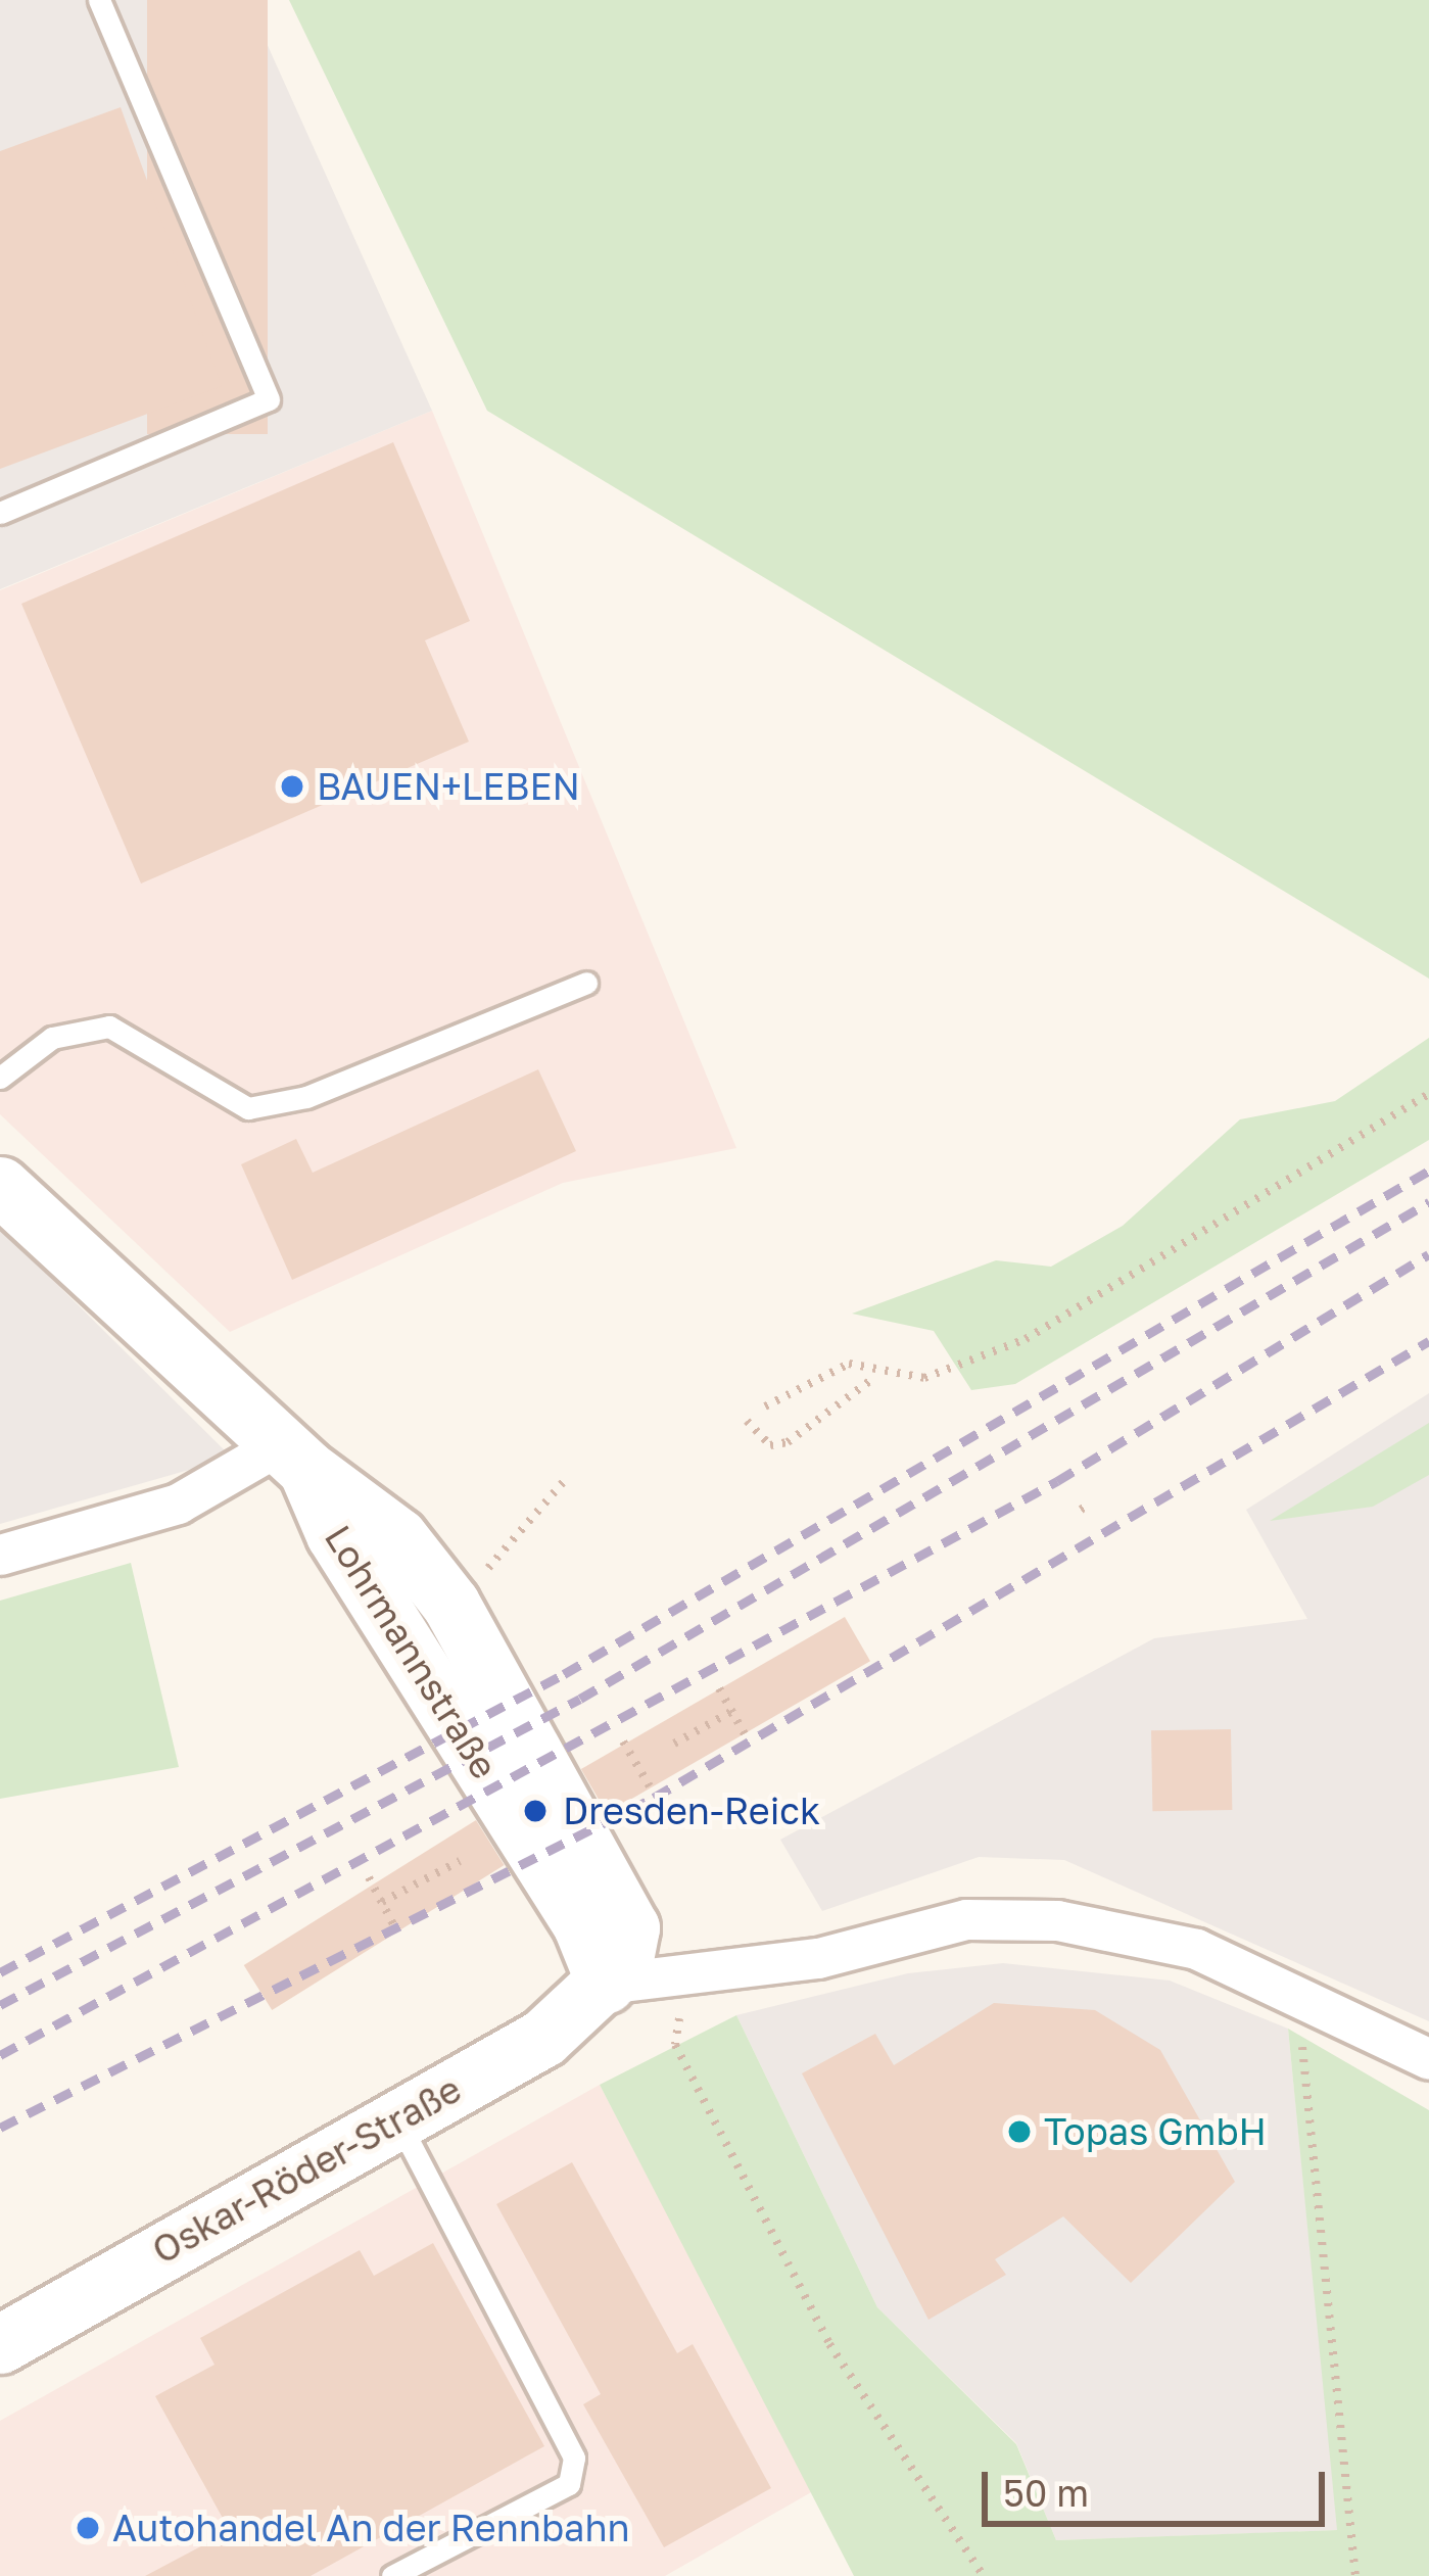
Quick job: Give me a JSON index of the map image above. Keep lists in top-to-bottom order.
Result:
{
  "streets": {
    "street": ["Lohrmannstraße", "Oskar-Röder-Straße"]
  },
  "crossings": [
    ["Lohrmannstraße", "Oskar-Röder-Straße"]
  ],
  "places": [
    "BAUEN+LEBEN",
    "Dresden-Reick",
    "Topas GmbH",
    "Autohandel An der Rennbahn"
  ],
  "scale_bar": "50 m"
}
